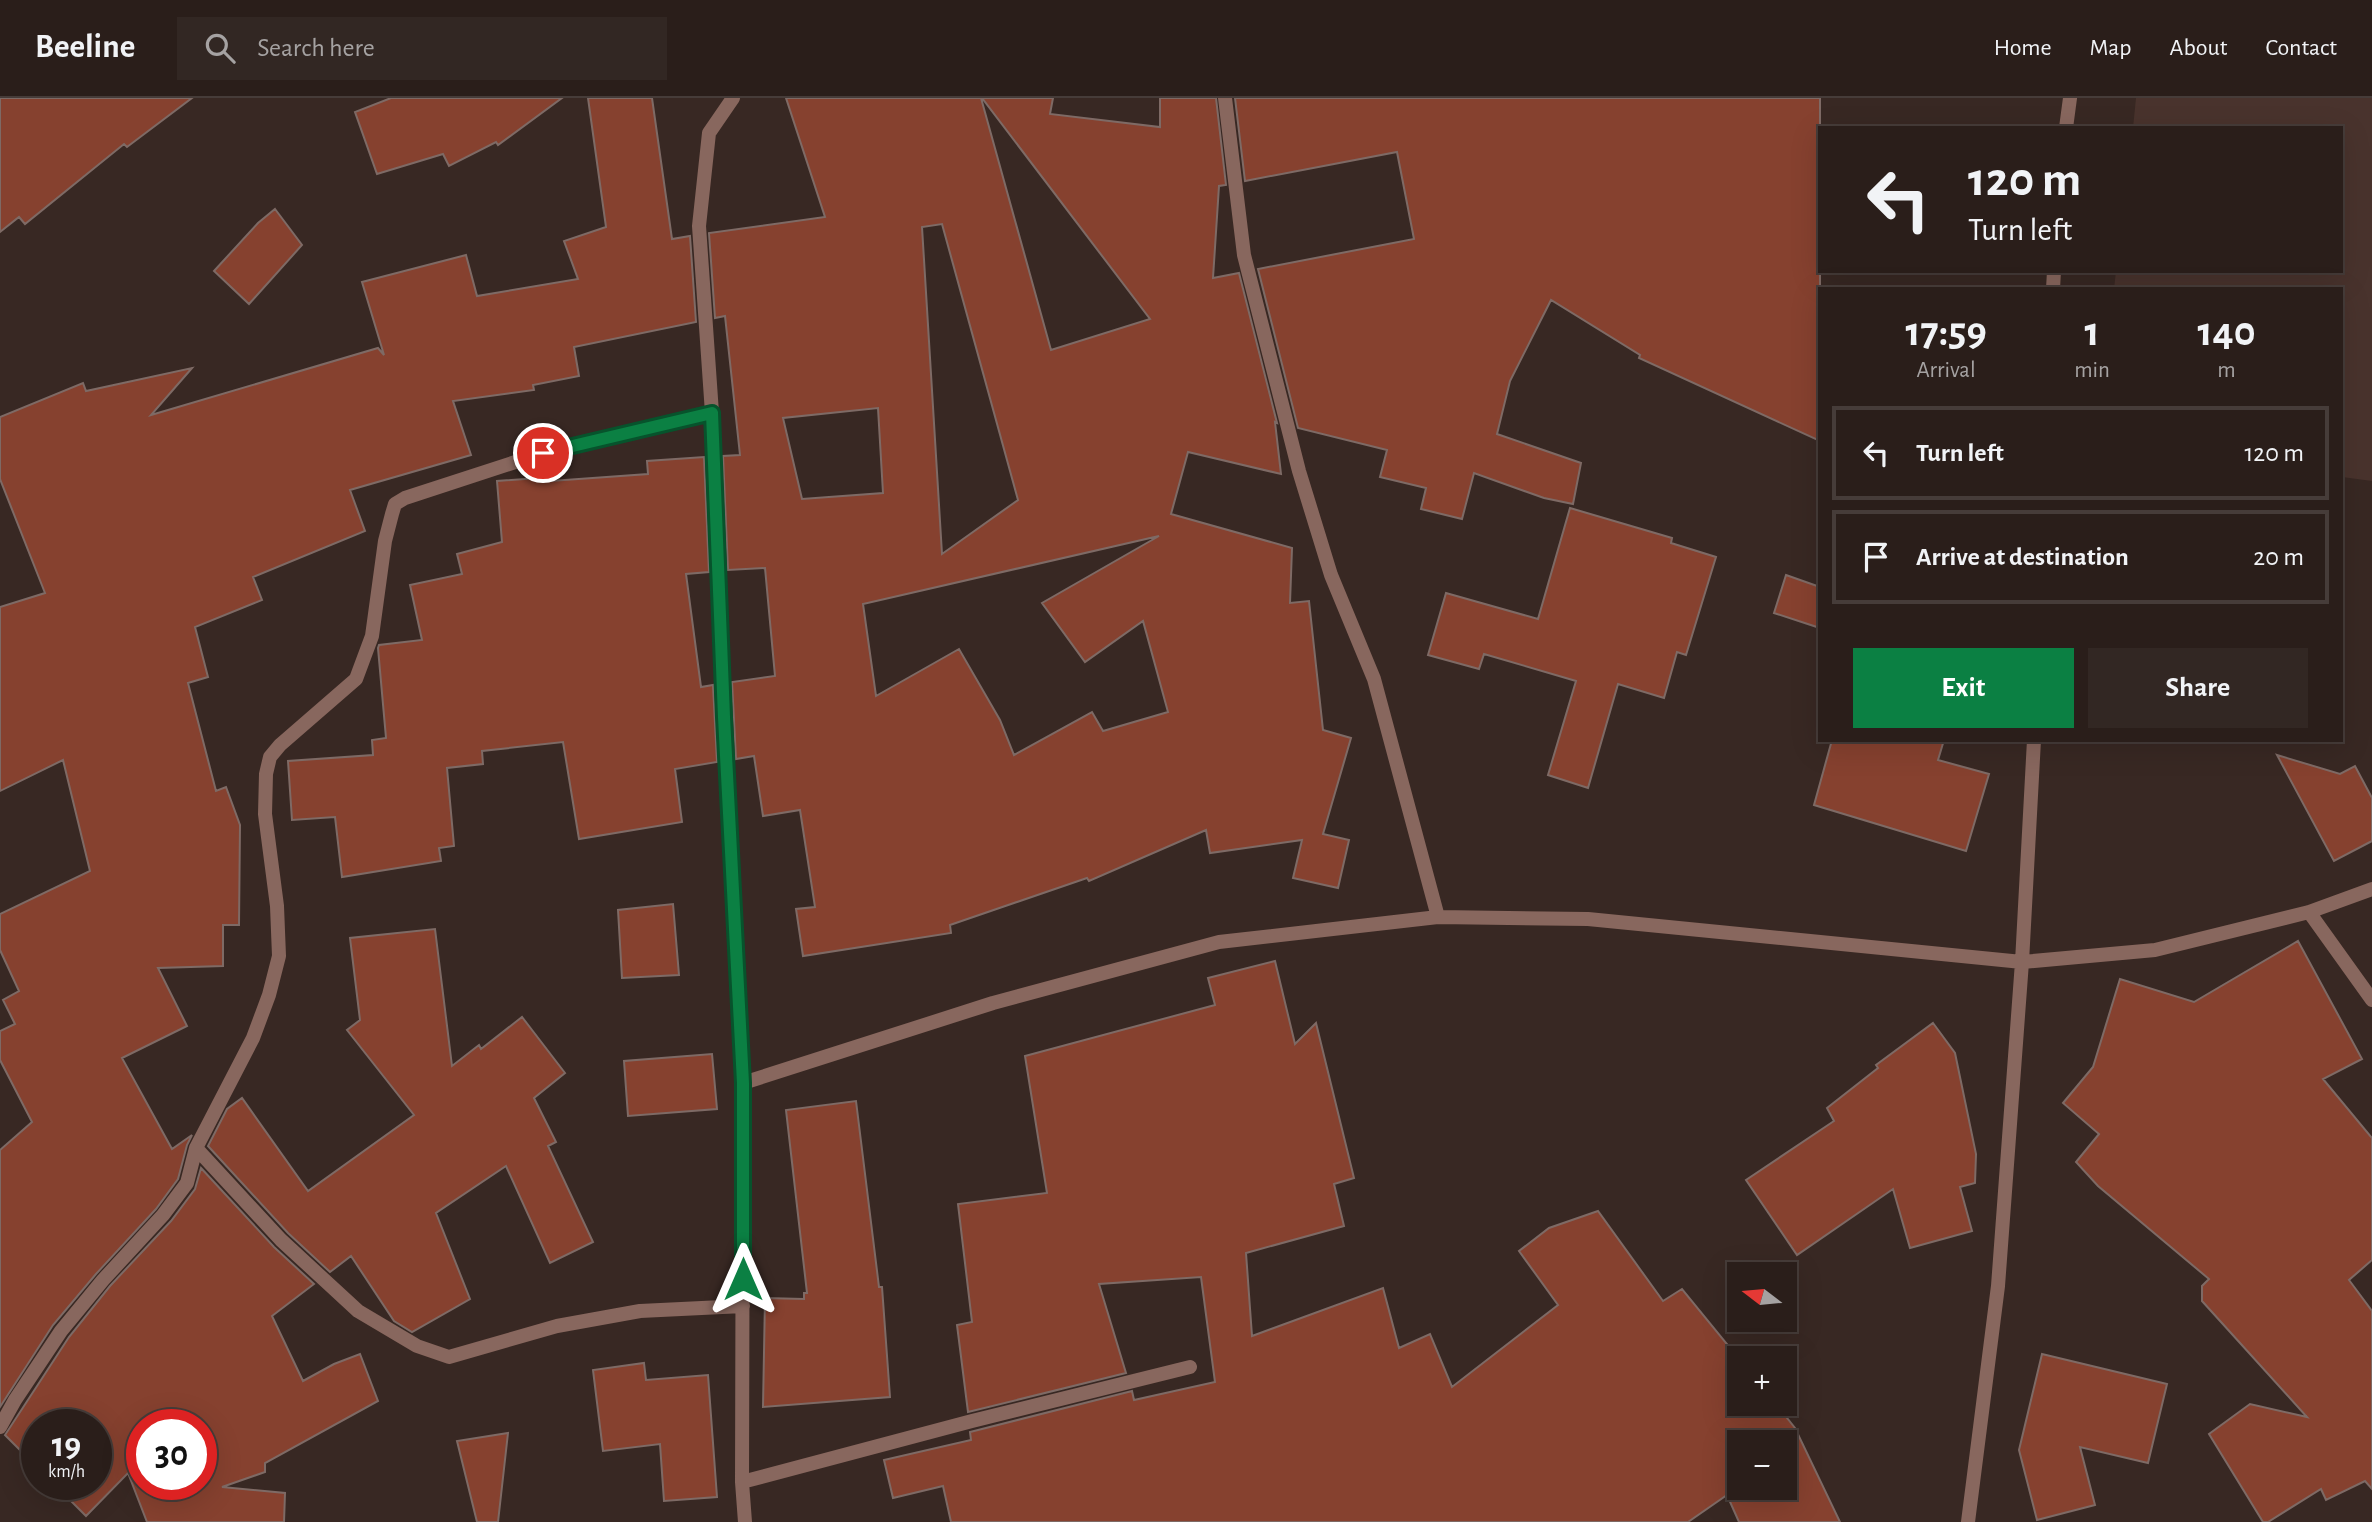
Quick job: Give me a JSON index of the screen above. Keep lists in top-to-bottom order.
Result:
{
  "north": "left",
  "page": {
    "header": "Beeline",
    "search": "Search here",
    "nav": [
      "Home",
      "Map",
      "About",
      "Contact"
    ],
    "turn": ["120 m", "Turn left"],
    "eta": [
      "17:59",
      "Arrival",
      "1",
      "min",
      "140",
      "m"
    ],
    "list": [
      {
        "name": "Turn left",
        "value": "120 m"
      },
      {
        "name": "Arrive at destination",
        "value": "20 m"
      }
    ],
    "buttons": ["Exit", "Share"],
    "map_buttons": ["+", "−"],
    "speed": "19 km/h",
    "limit": "30"
  }
}
